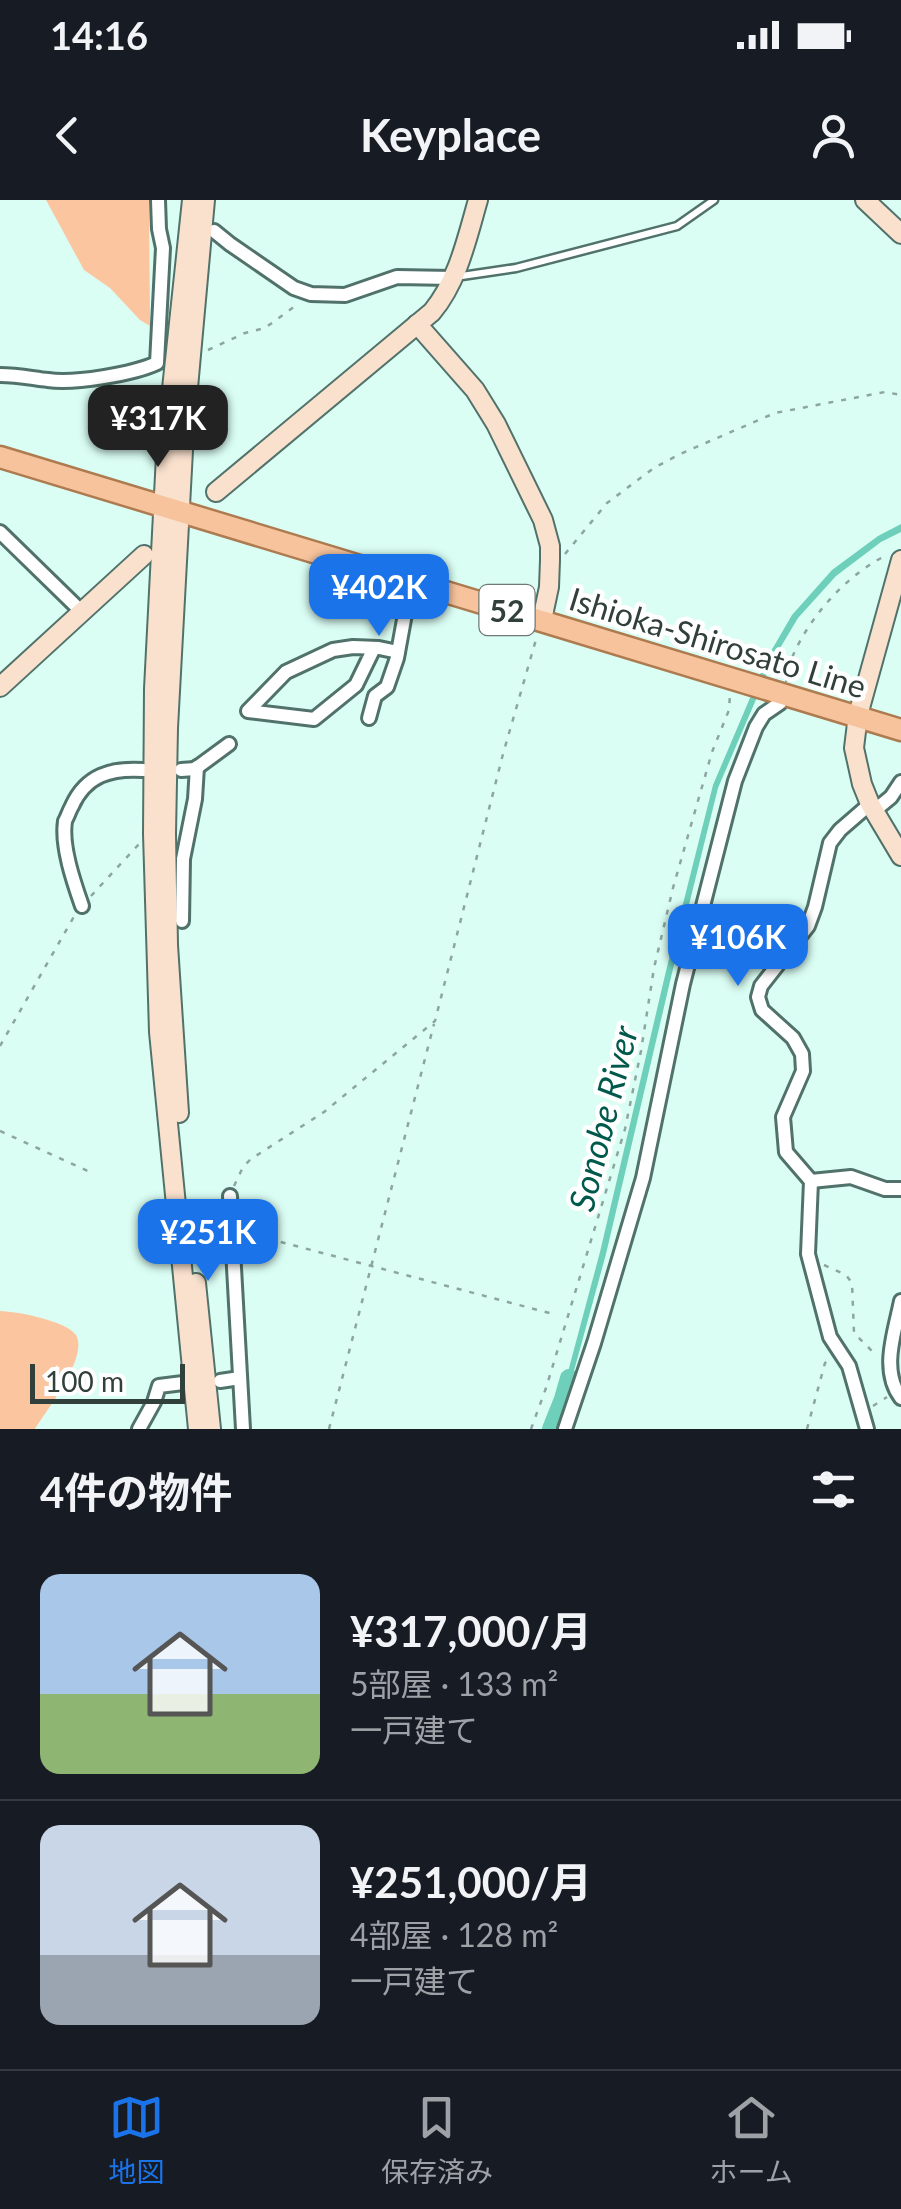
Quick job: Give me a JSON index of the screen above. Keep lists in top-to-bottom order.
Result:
{
  "streets": {
    "main road": ["52", "Ishioka-Shirosato Line"]
  },
  "water": ["Sonobe River"],
  "scale_bar": "100 m",
  "page": {
    "status": "14:16",
    "header": "Keyplace",
    "price": [
      "¥317K",
      "¥402K",
      "¥106K",
      "¥251K"
    ],
    "scale": "100 m",
    "heading": "4件の物件",
    "list": [
      {
        "name": "¥317,000/月",
        "note": "5部屋 · 133 m² · 一戸建て"
      },
      {
        "name": "¥251,000/月",
        "note": "4部屋 · 128 m² · 一戸建て"
      }
    ],
    "tabs": ["地図", "保存済み", "ホーム"]
  }
}
